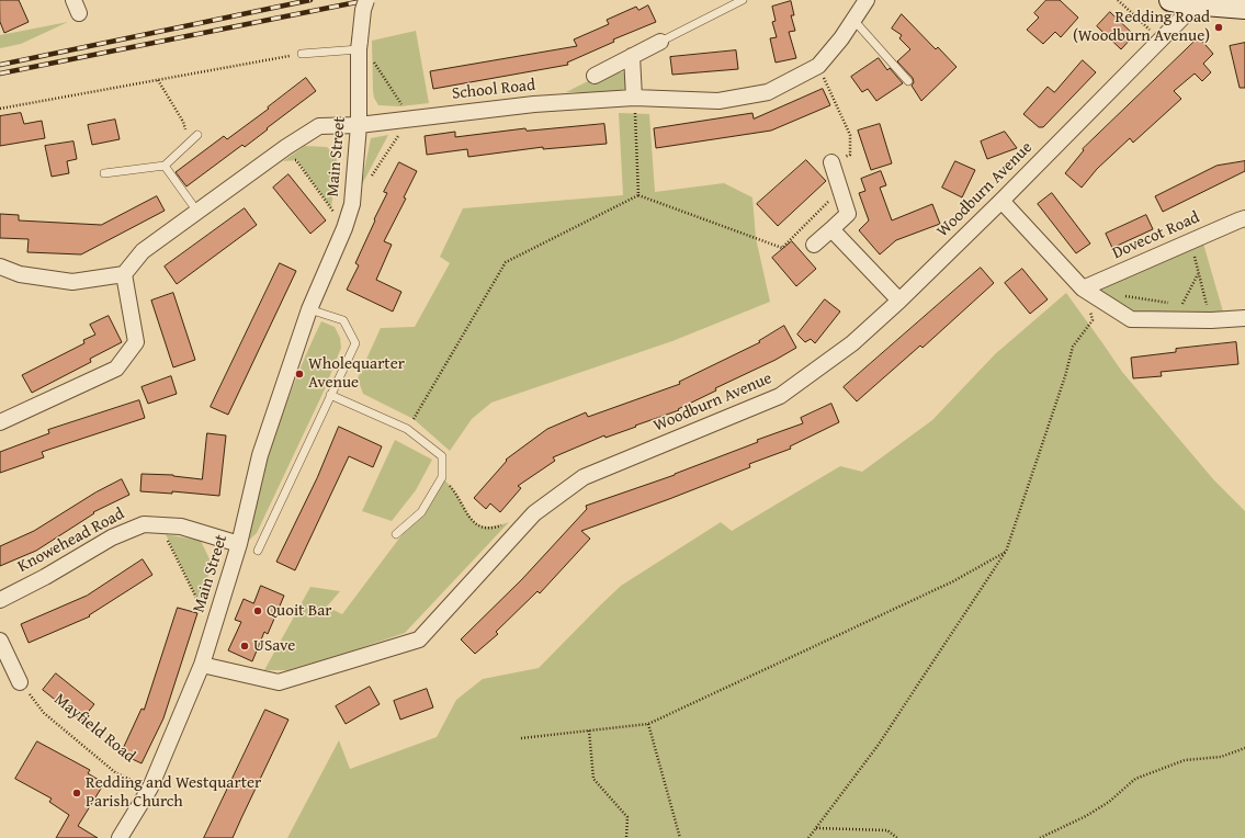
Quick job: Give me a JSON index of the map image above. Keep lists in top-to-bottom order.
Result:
{
  "streets": {
    "street": [
      "School Road",
      "Main Street",
      "Woodburn Avenue",
      "Dovecot Road",
      "Knowehead Road"
    ],
    "path": ["Mayfield Road"]
  },
  "crossings": [
    ["School Road", "Main Street"],
    ["Main Street", "Woodburn Avenue"],
    ["Main Street", "Knowehead Road"],
    ["Main Street", "Mayfield Road"]
  ],
  "places": [
    "Redding Road (Woodburn Avenue)",
    "Wholequarter Avenue",
    "Quoit Bar",
    "USave",
    "Redding and Westquarter Parish Church"
  ]
}
